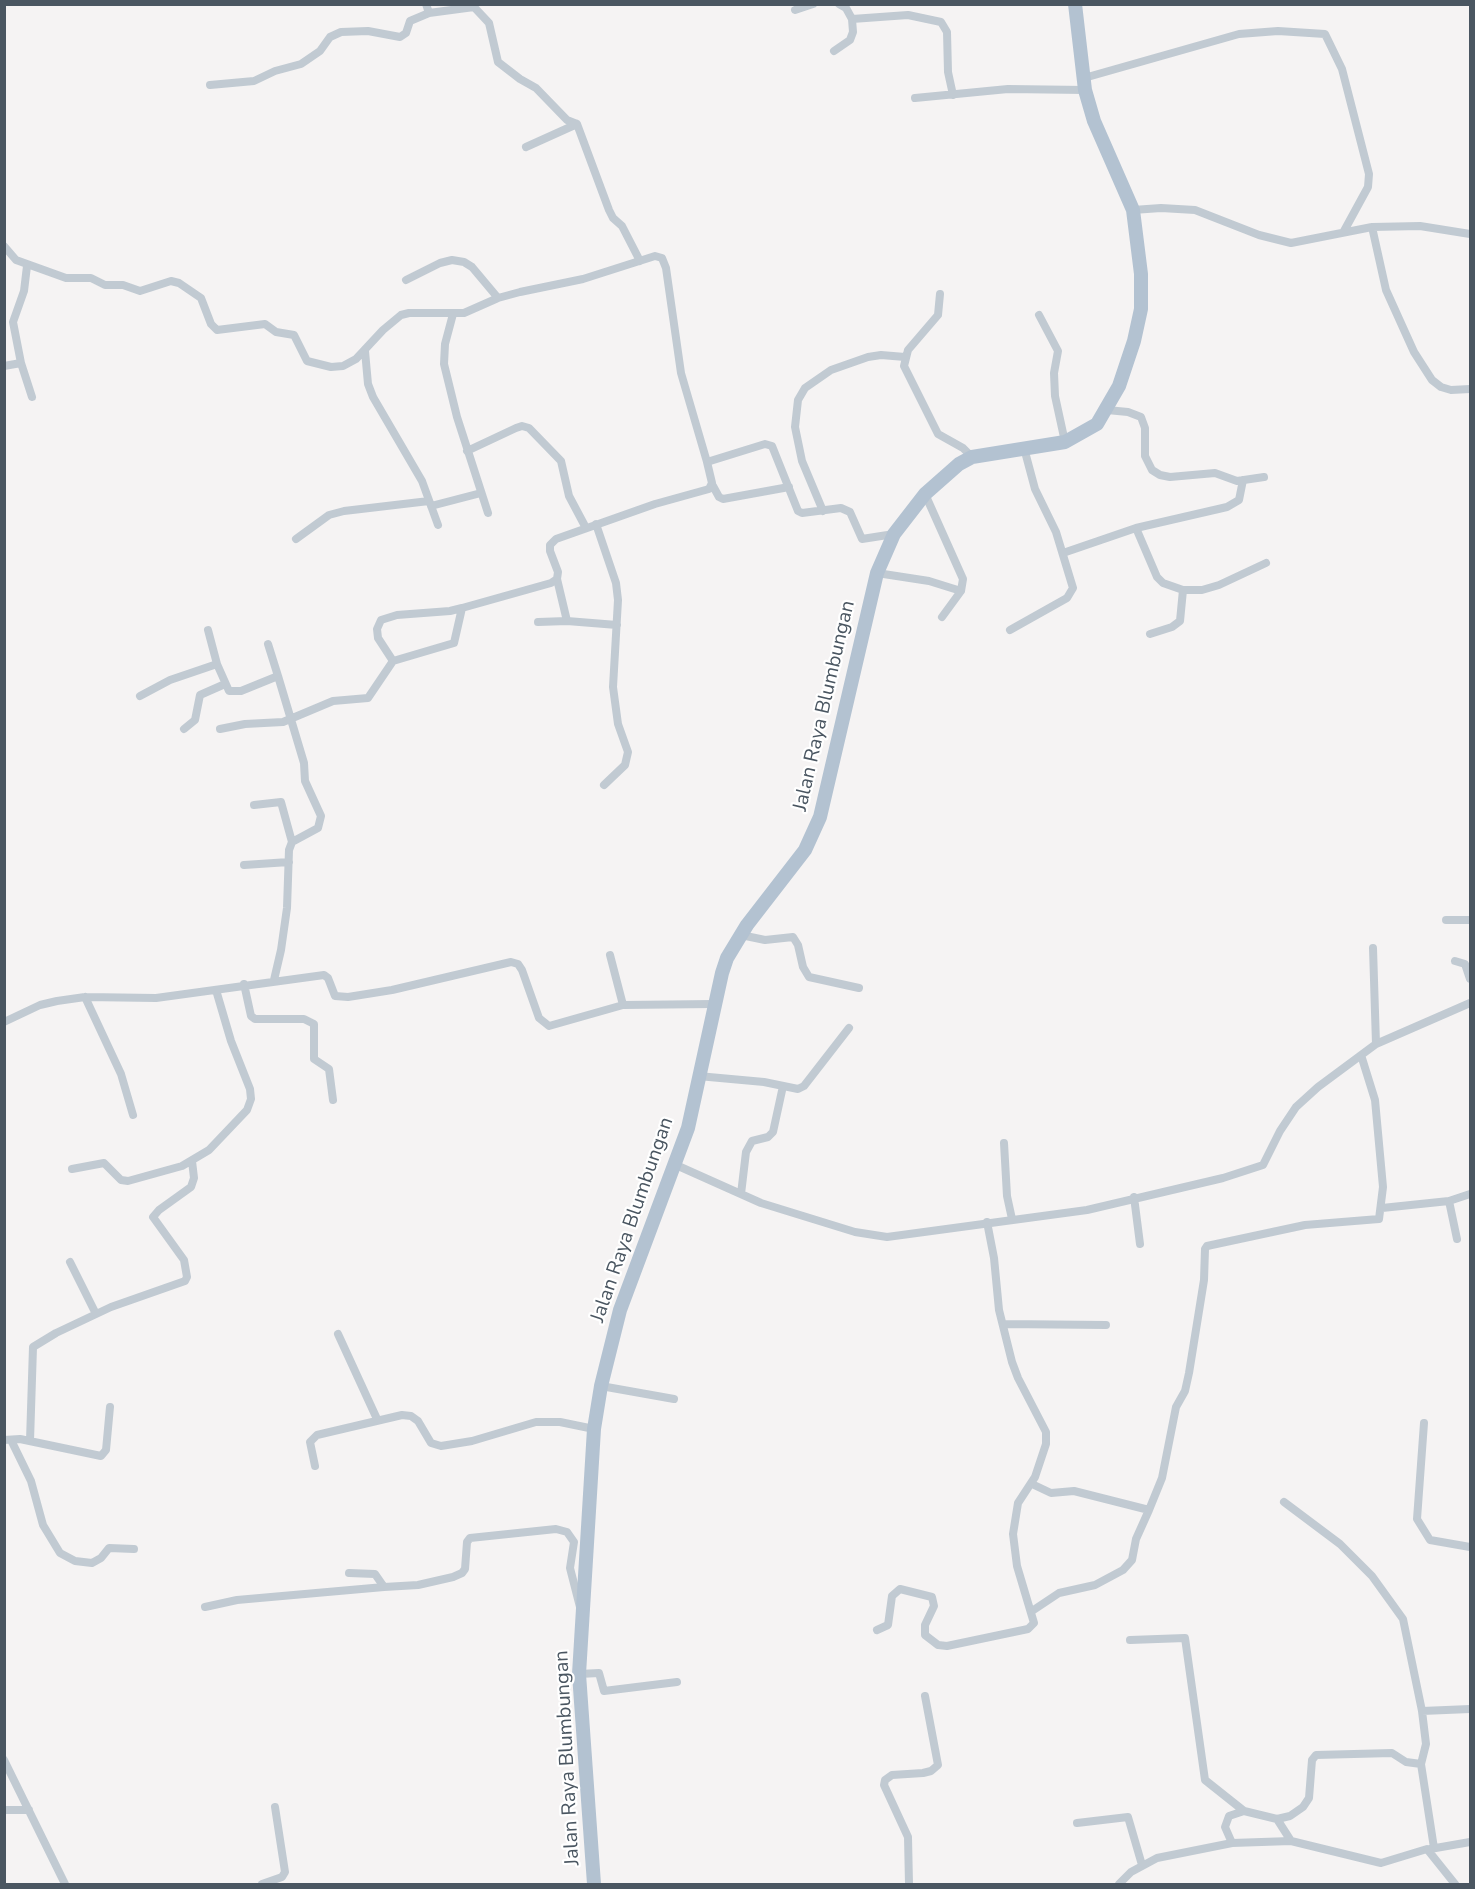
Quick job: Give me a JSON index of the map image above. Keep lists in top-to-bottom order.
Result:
{
  "streets": {
    "main road": ["Jalan Raya Blumbungan"]
  }
}
